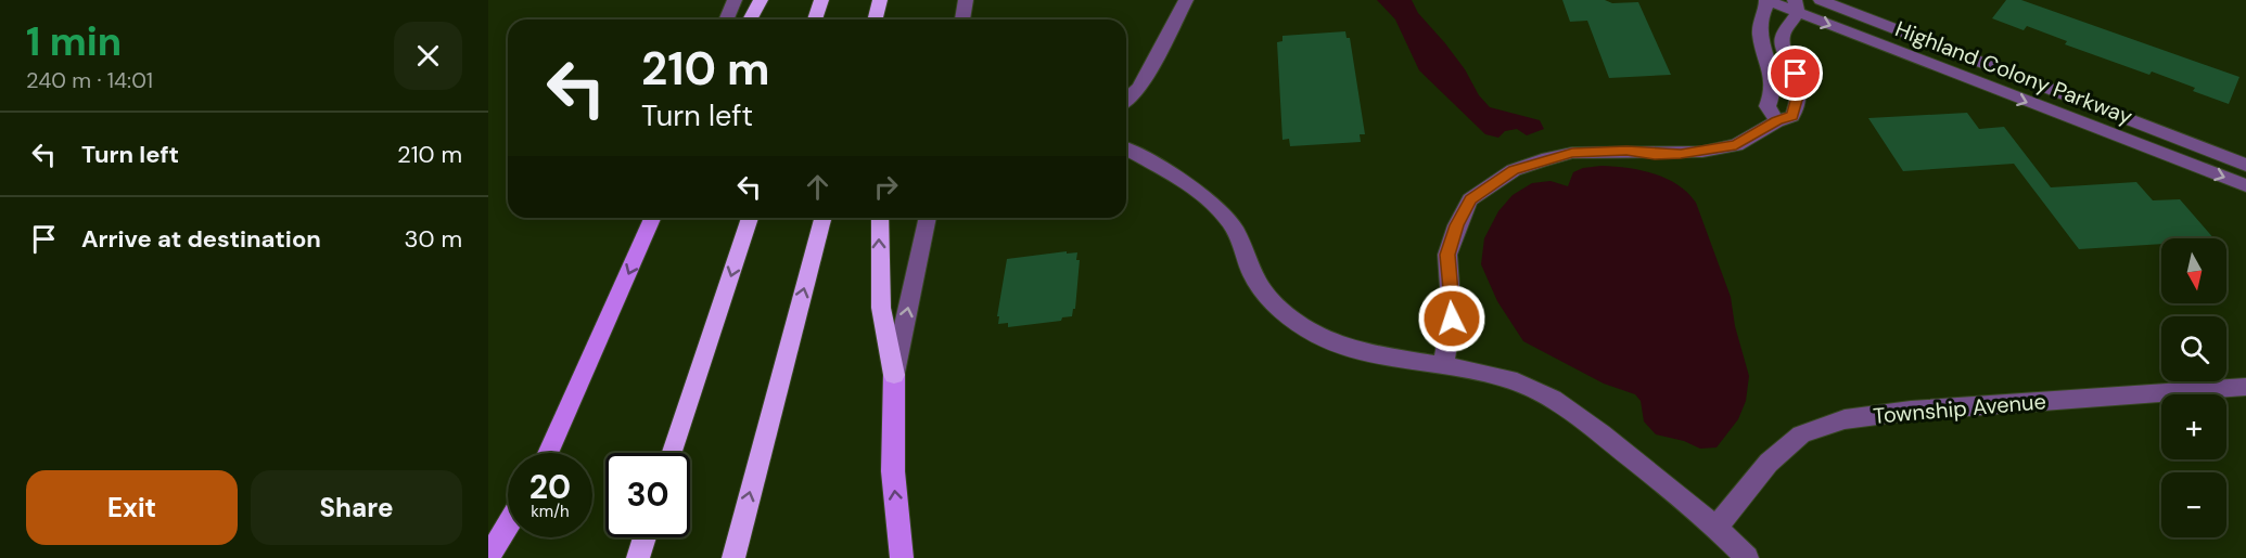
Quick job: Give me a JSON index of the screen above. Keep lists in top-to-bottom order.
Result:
{
  "streets": {
    "street": ["Highland Colony Parkway", "Township Avenue"]
  },
  "north": "bottom",
  "page": {
    "heading": ["1 min", "240 m · 14:01"],
    "turn": ["210 m", "Turn left"],
    "list": [
      {
        "name": "Turn left",
        "value": "210 m"
      },
      {
        "name": "Arrive at destination",
        "value": "30 m"
      }
    ],
    "map_buttons": ["+", "−"],
    "speed": "20 km/h",
    "limit": "30",
    "buttons": ["Exit", "Share"]
  }
}
